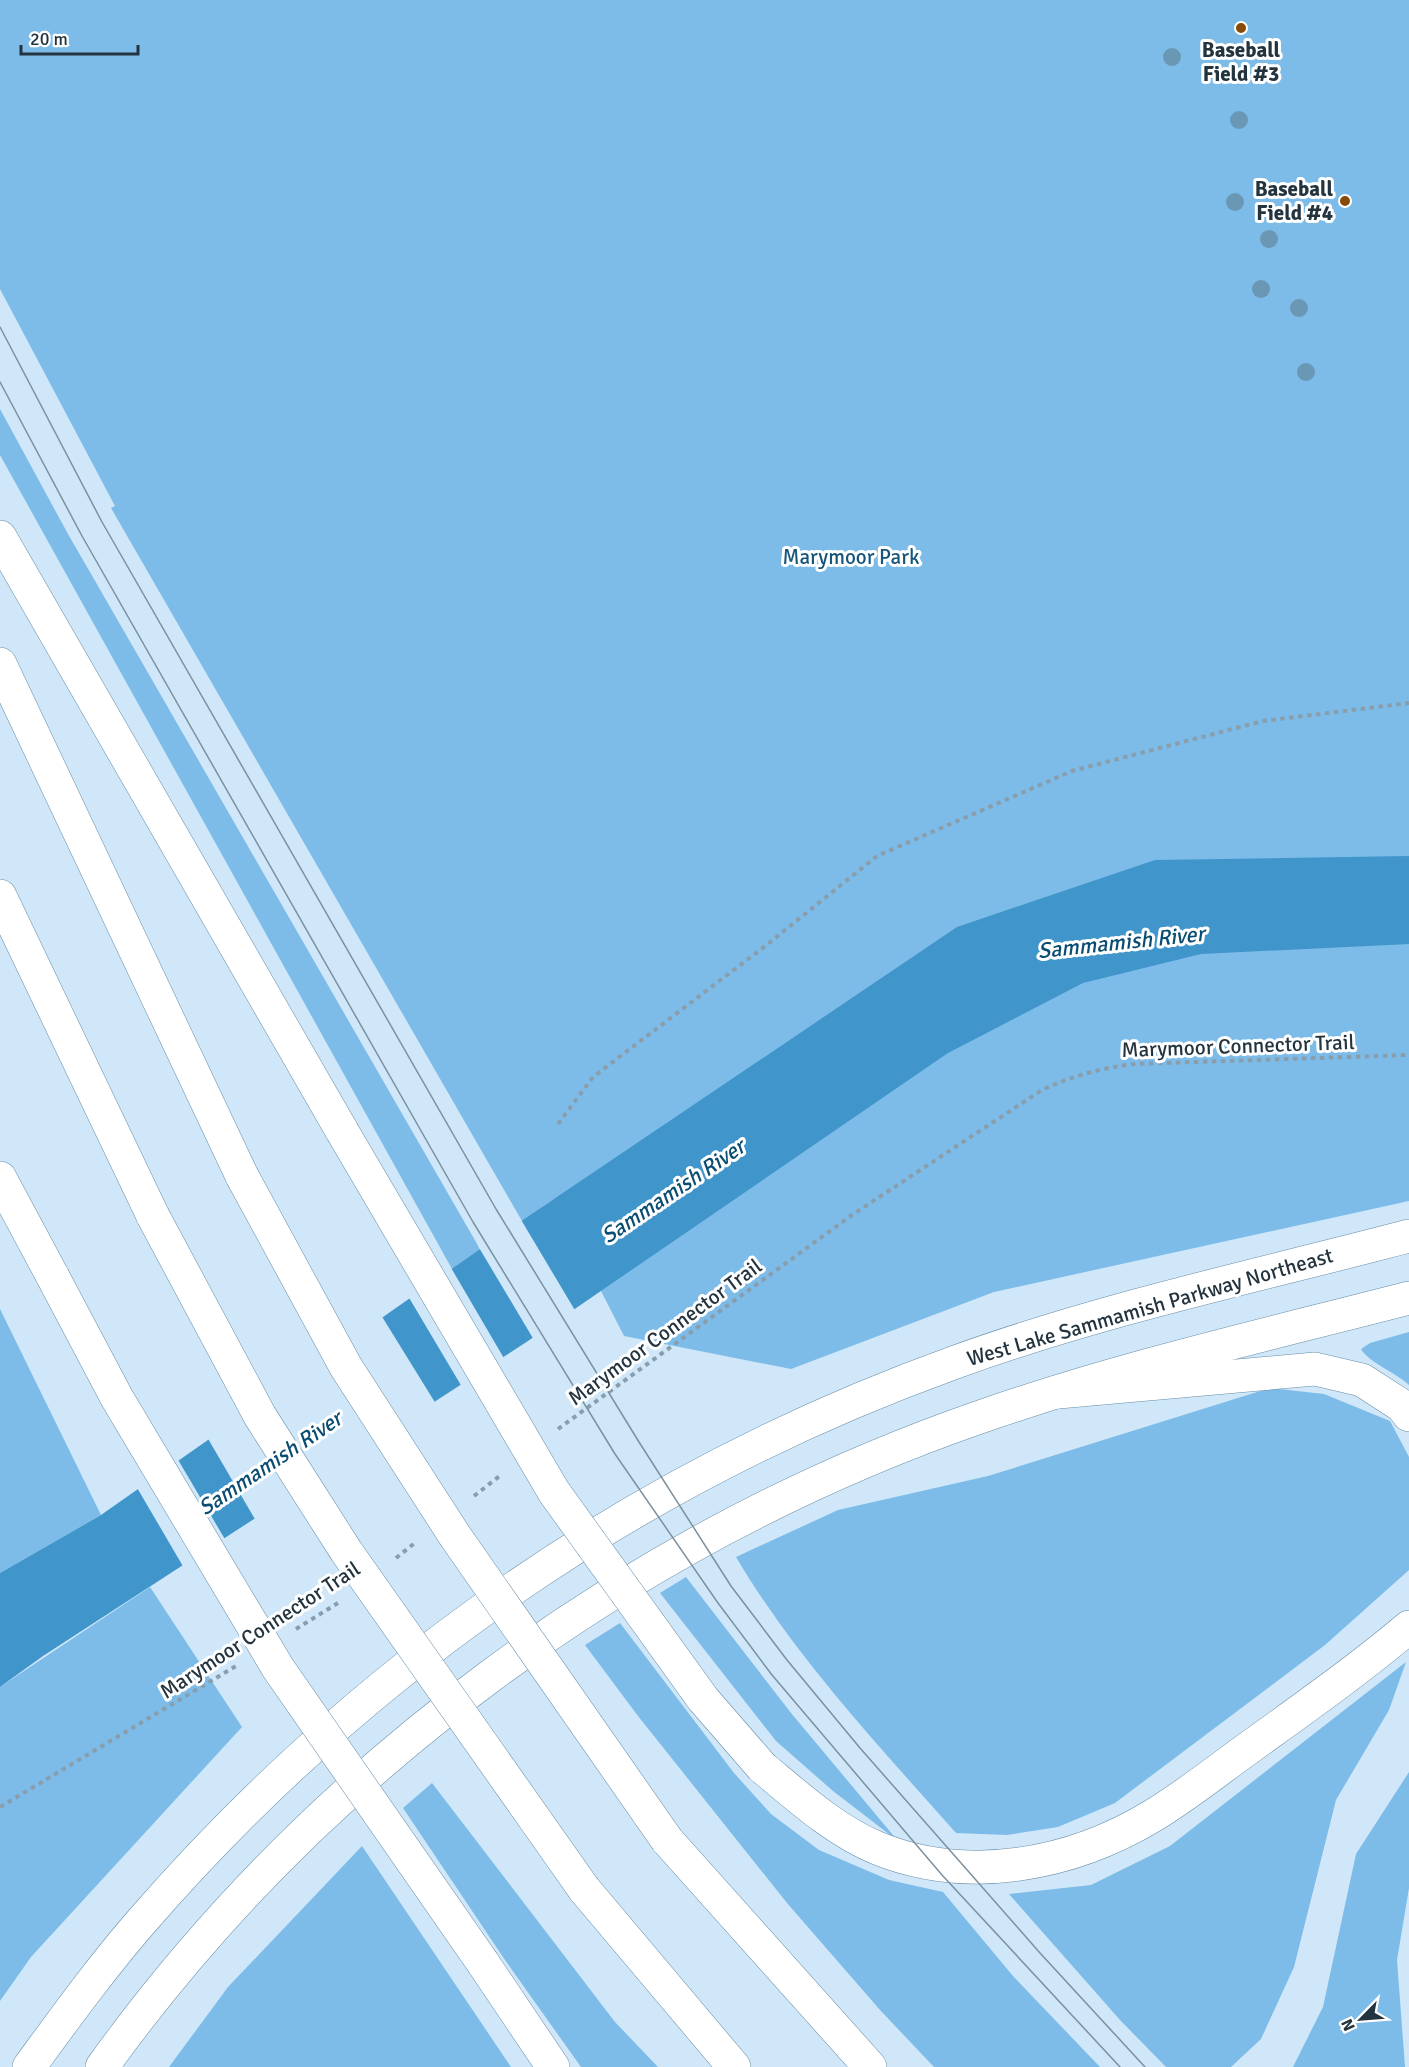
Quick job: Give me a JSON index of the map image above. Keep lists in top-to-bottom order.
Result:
{
  "streets": {
    "main road": ["West Lake Sammamish Parkway Northeast"],
    "path": ["Marymoor Connector Trail"]
  },
  "water": ["Sammamish River"],
  "parks": ["Marymoor Park"],
  "places": ["Baseball Field #3", "Baseball Field #4"],
  "scale_bar": "20 m",
  "north": "bottom left"
}
